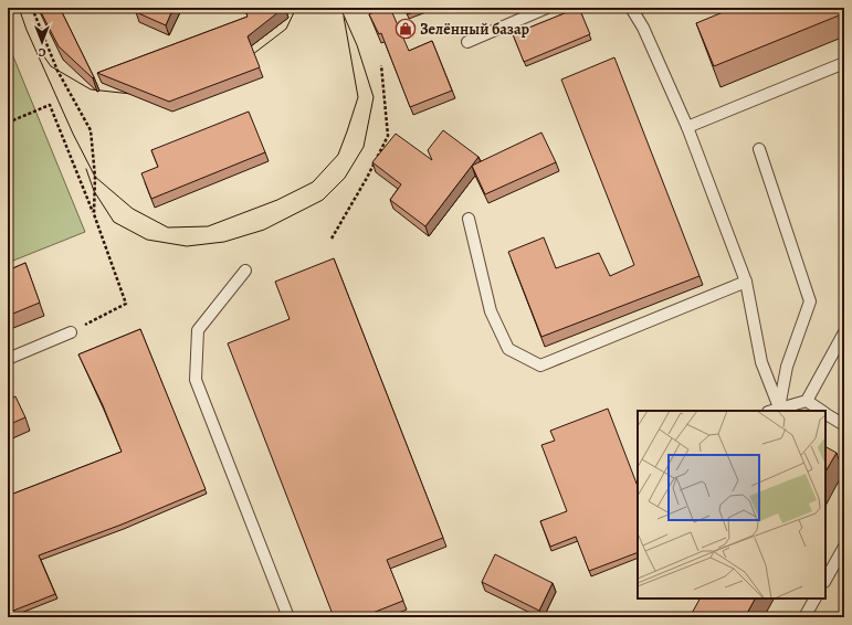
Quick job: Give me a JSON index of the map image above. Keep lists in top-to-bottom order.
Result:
{
  "places": {
    "shop": ["Зелённый базар"]
  },
  "north": "bottom"
}
